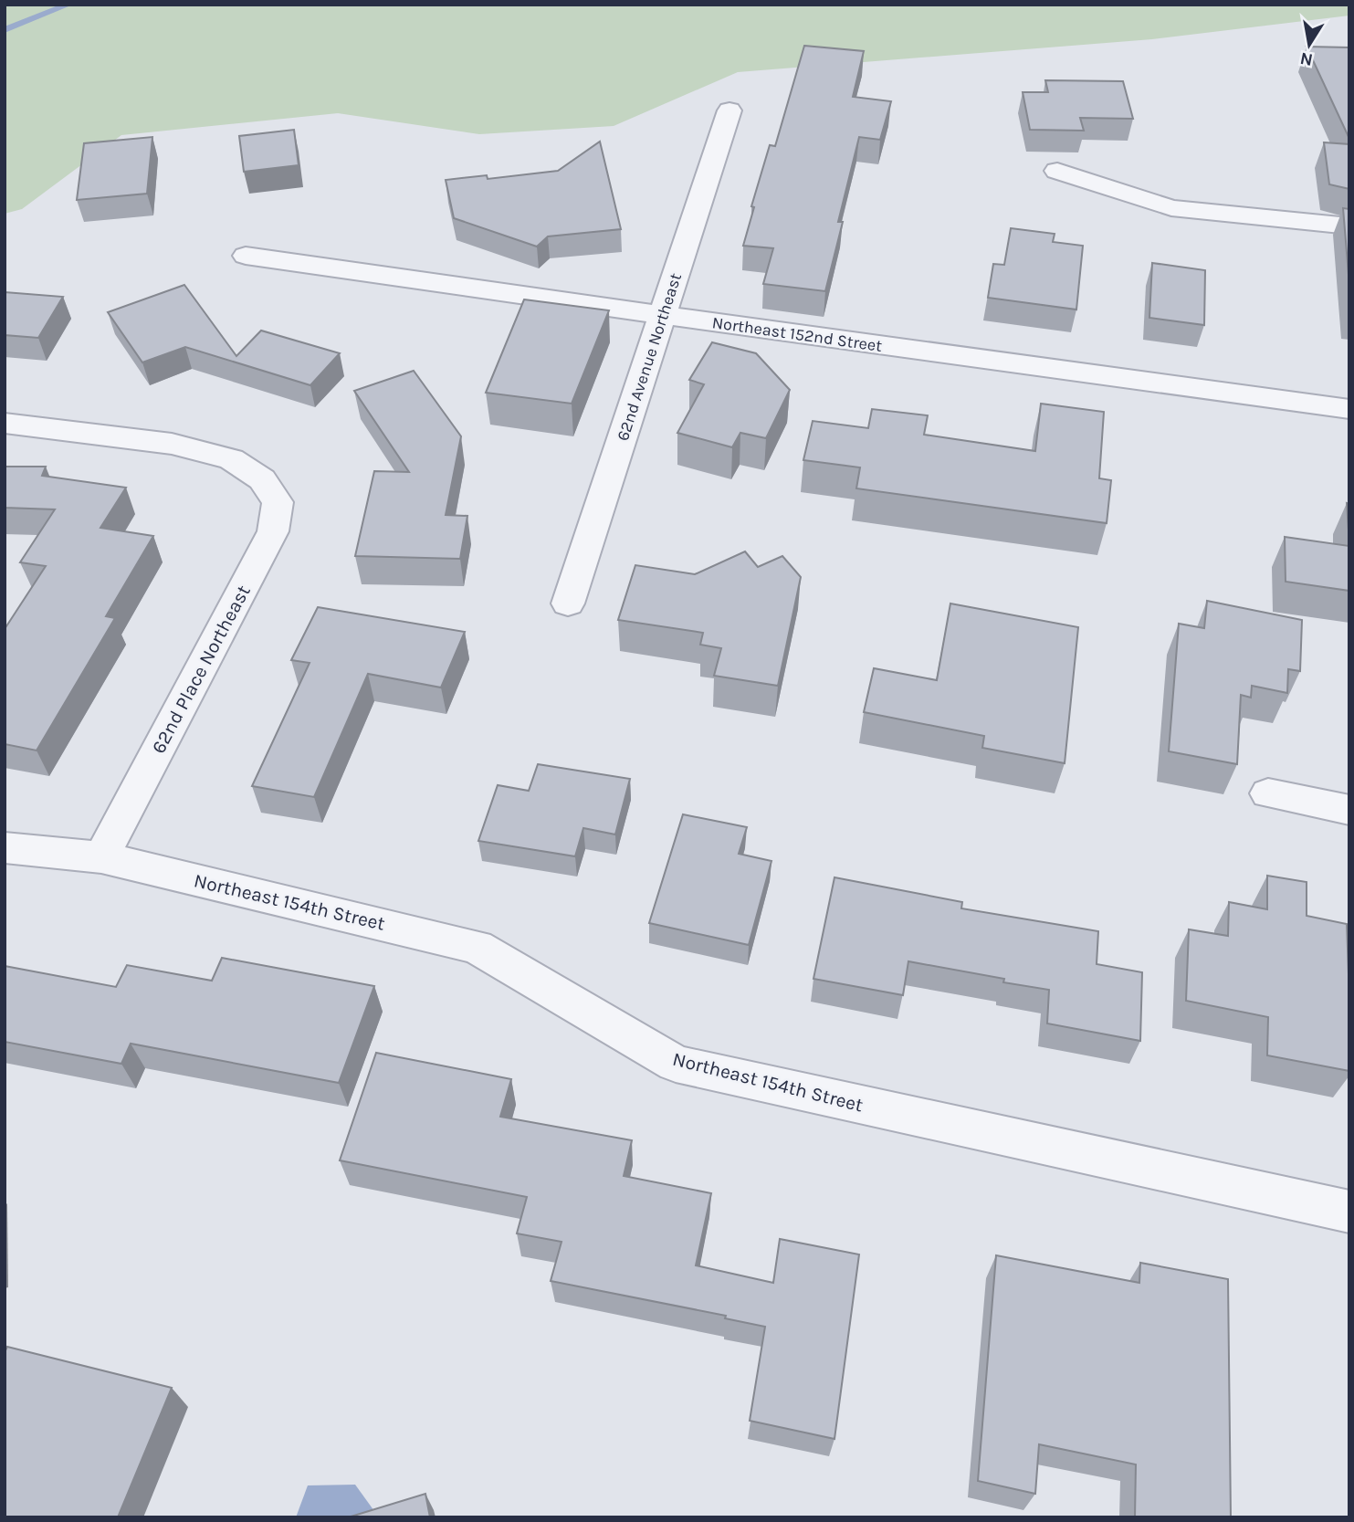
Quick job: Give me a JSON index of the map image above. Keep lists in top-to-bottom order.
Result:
{
  "streets": {
    "street": [
      "Northeast 152nd Street",
      "62nd Avenue Northeast",
      "62nd Place Northeast",
      "Northeast 154th Street"
    ]
  },
  "crossings": [
    ["Northeast 152nd Street", "62nd Avenue Northeast"],
    ["62nd Place Northeast", "Northeast 154th Street"]
  ],
  "north": "bottom"
}
